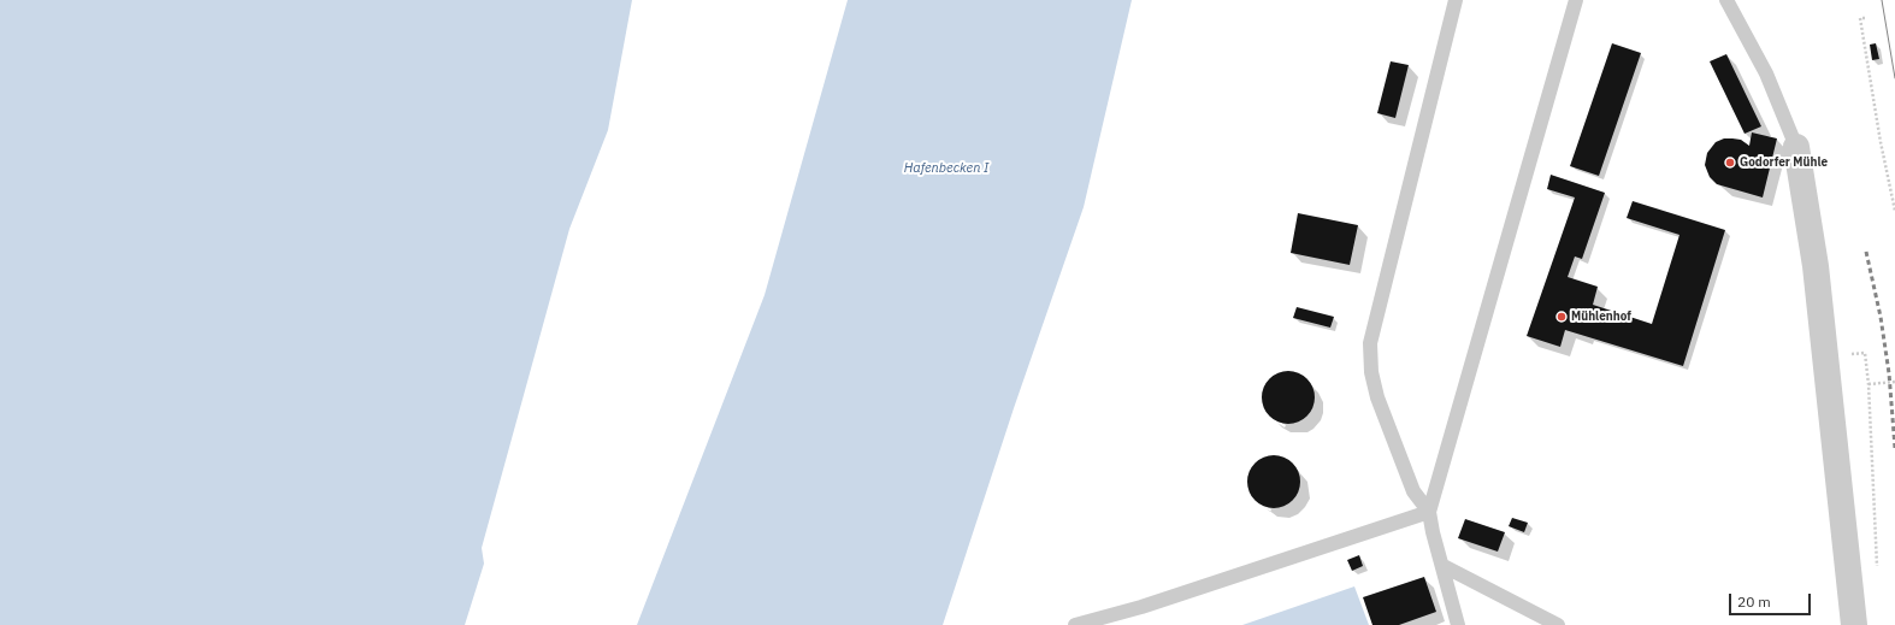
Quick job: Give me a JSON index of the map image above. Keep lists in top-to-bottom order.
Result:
{
  "water": ["Hafenbecken I"],
  "places": ["Godorfer Mühle", "Mühlenhof"],
  "scale_bar": "20 m"
}
